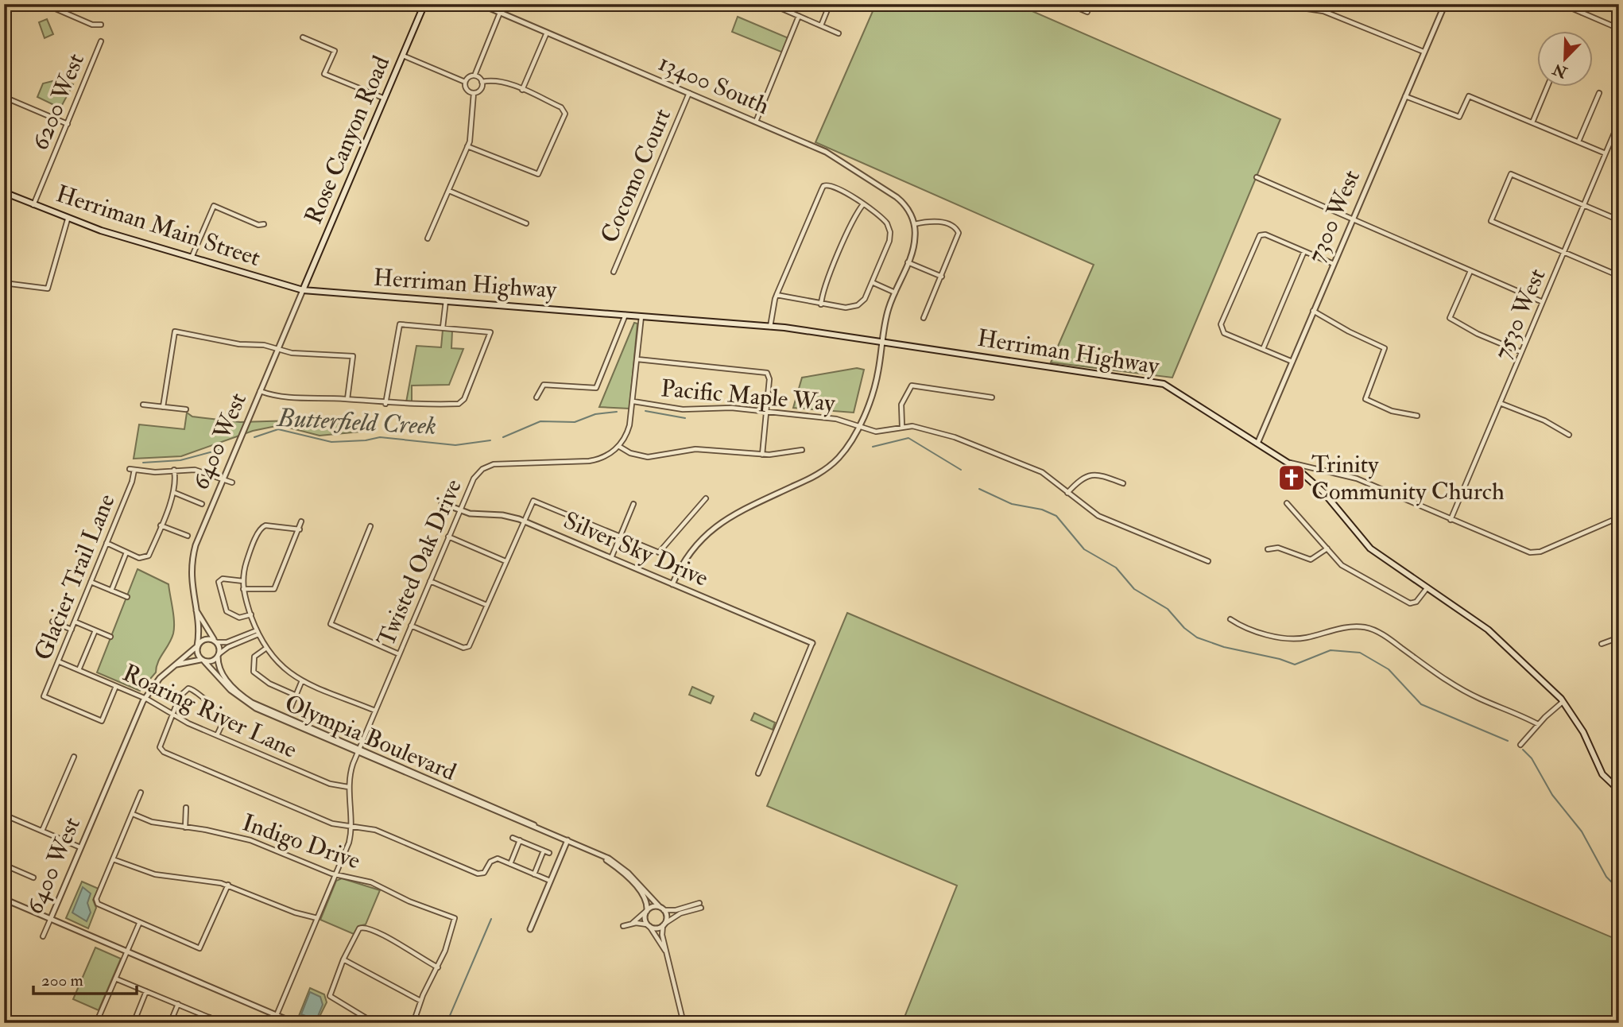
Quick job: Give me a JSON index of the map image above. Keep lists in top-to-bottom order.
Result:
{
  "streets": {
    "main road": ["Rose Canyon Road", "Herriman Main Street", "Herriman Highway"],
    "street": [
      "13400 South",
      "6200 West",
      "Cocomo Court",
      "7300 West",
      "7530 West",
      "Pacific Maple Way",
      "6400 West",
      "Silver Sky Drive",
      "Twisted Oak Drive",
      "Glacier Trail Lane",
      "Roaring River Lane",
      "Olympia Boulevard",
      "Indigo Drive"
    ]
  },
  "crossings": [
    ["13400 South", "Cocomo Court"],
    ["6200 West", "Herriman Main Street"],
    ["Rose Canyon Road", "Herriman Main Street"],
    ["Rose Canyon Road", "Herriman Highway"],
    ["Rose Canyon Road", "6400 West"],
    ["7300 West", "Herriman Highway"],
    ["Herriman Main Street", "Herriman Highway"],
    ["Herriman Main Street", "6400 West"],
    ["Herriman Highway", "6400 West"],
    ["6400 West", "Roaring River Lane"],
    ["6400 West", "Olympia Boulevard"],
    ["Silver Sky Drive", "Twisted Oak Drive"],
    ["Twisted Oak Drive", "Roaring River Lane"],
    ["Twisted Oak Drive", "Olympia Boulevard"],
    ["Twisted Oak Drive", "Indigo Drive"],
    ["Glacier Trail Lane", "Roaring River Lane"]
  ],
  "water": ["Butterfield Creek"],
  "places": {
    "church": ["Trinity Community Church"]
  },
  "scale_bar": "200 m",
  "north": "bottom left"
}
